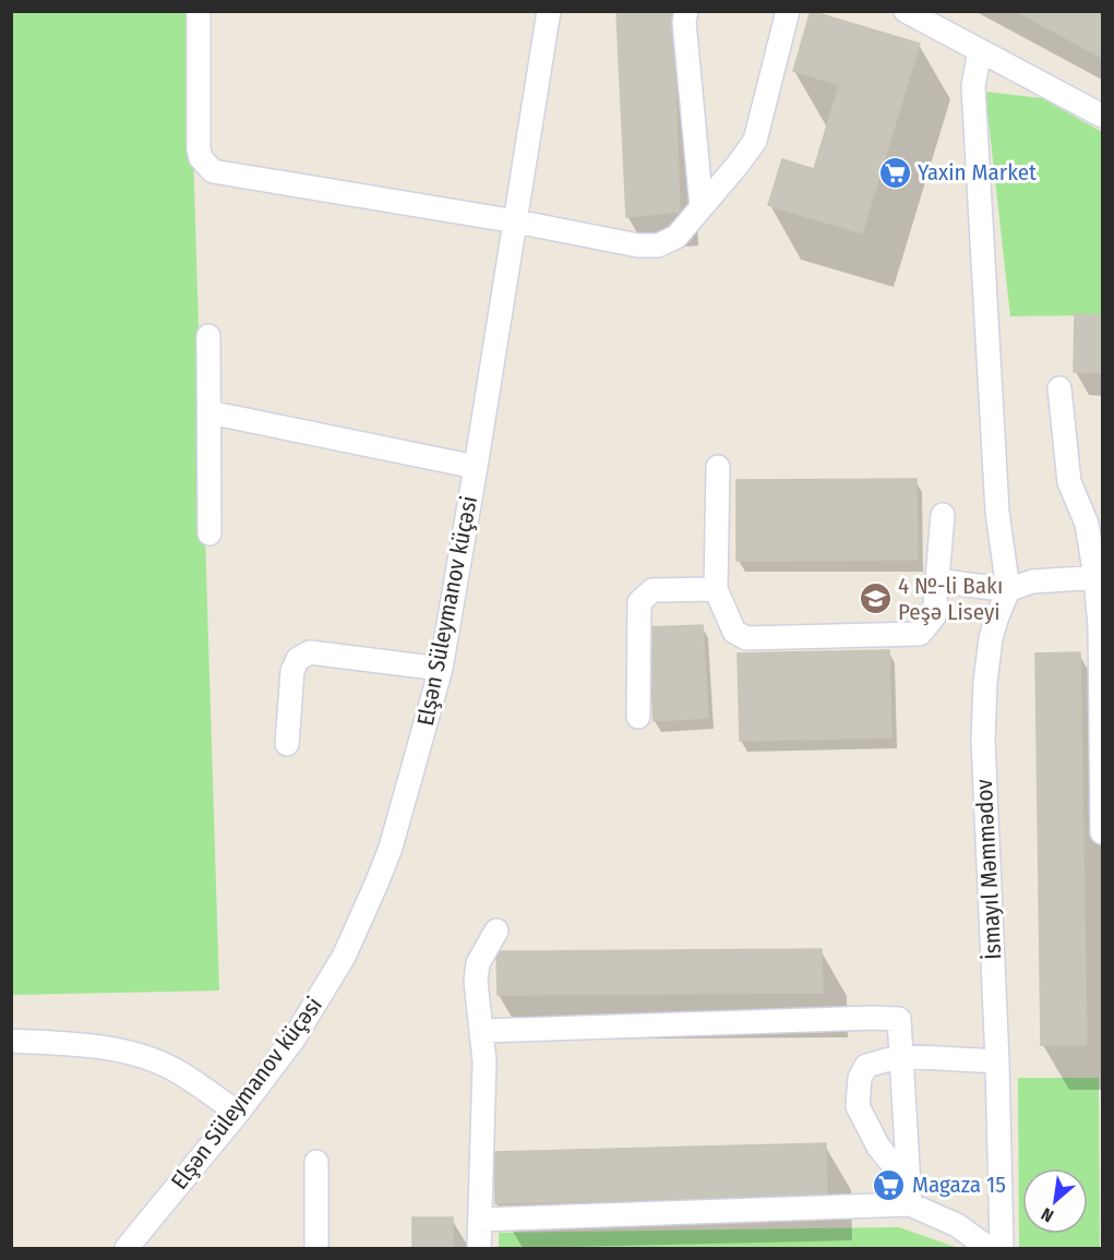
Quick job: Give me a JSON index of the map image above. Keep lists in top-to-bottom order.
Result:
{
  "streets": {
    "street": ["Elşən Süleymanov küçəsi", "İsmayıl Məmmədov"]
  },
  "places": {
    "supermarket": ["Yaxin Market", "Magaza 15"],
    "school or university": ["4 №-li Bakı Peşə Liseyi"]
  },
  "north": "bottom left"
}
